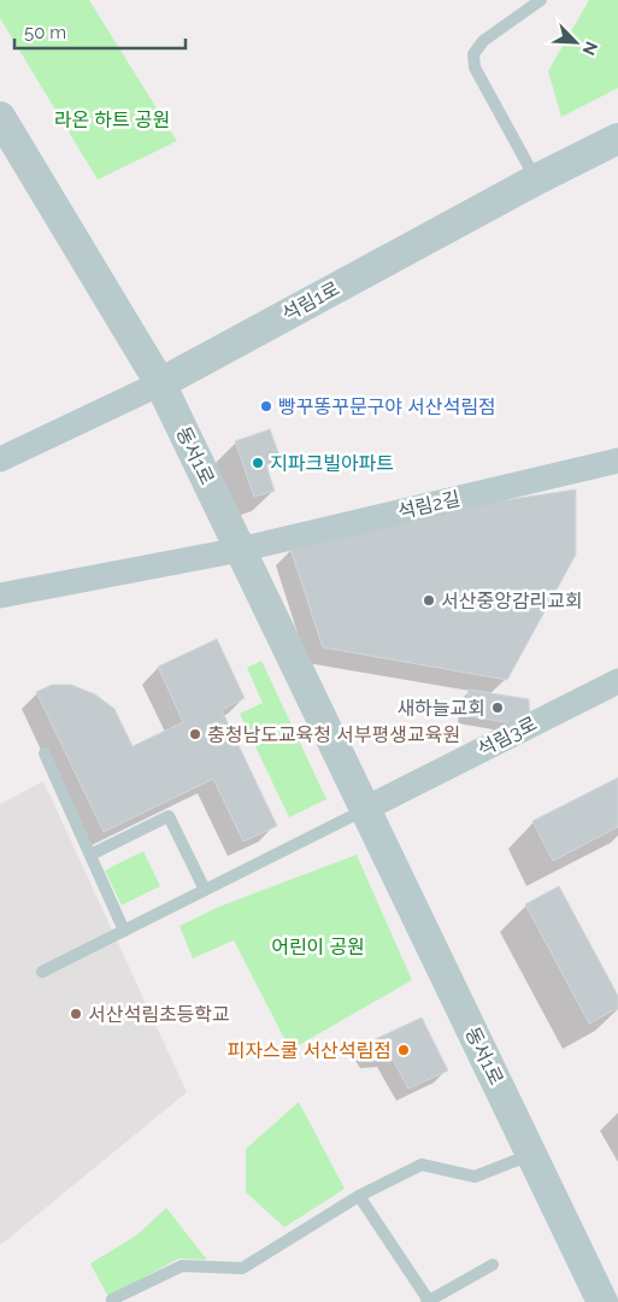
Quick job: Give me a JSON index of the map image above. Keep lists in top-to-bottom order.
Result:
{
  "streets": {
    "street": [
      "석림1로",
      "동서1로",
      "석림2길",
      "석림3로"
    ]
  },
  "crossings": [
    ["석림1로", "동서1로"],
    ["동서1로", "석림2길"],
    ["동서1로", "석림3로"]
  ],
  "parks": ["라온 하트 공원", "어린이 공원"],
  "places": [
    "빵꾸똥꾸문구야 서산석림점",
    "지파크빌아파트",
    "서산중앙감리교회",
    "새하늘교회",
    "충청남도교육청 서부평생교육원",
    "서산석림초등학교",
    "피자스쿨 서산석림점"
  ],
  "scale_bar": "50 m",
  "north": "bottom right"
}
